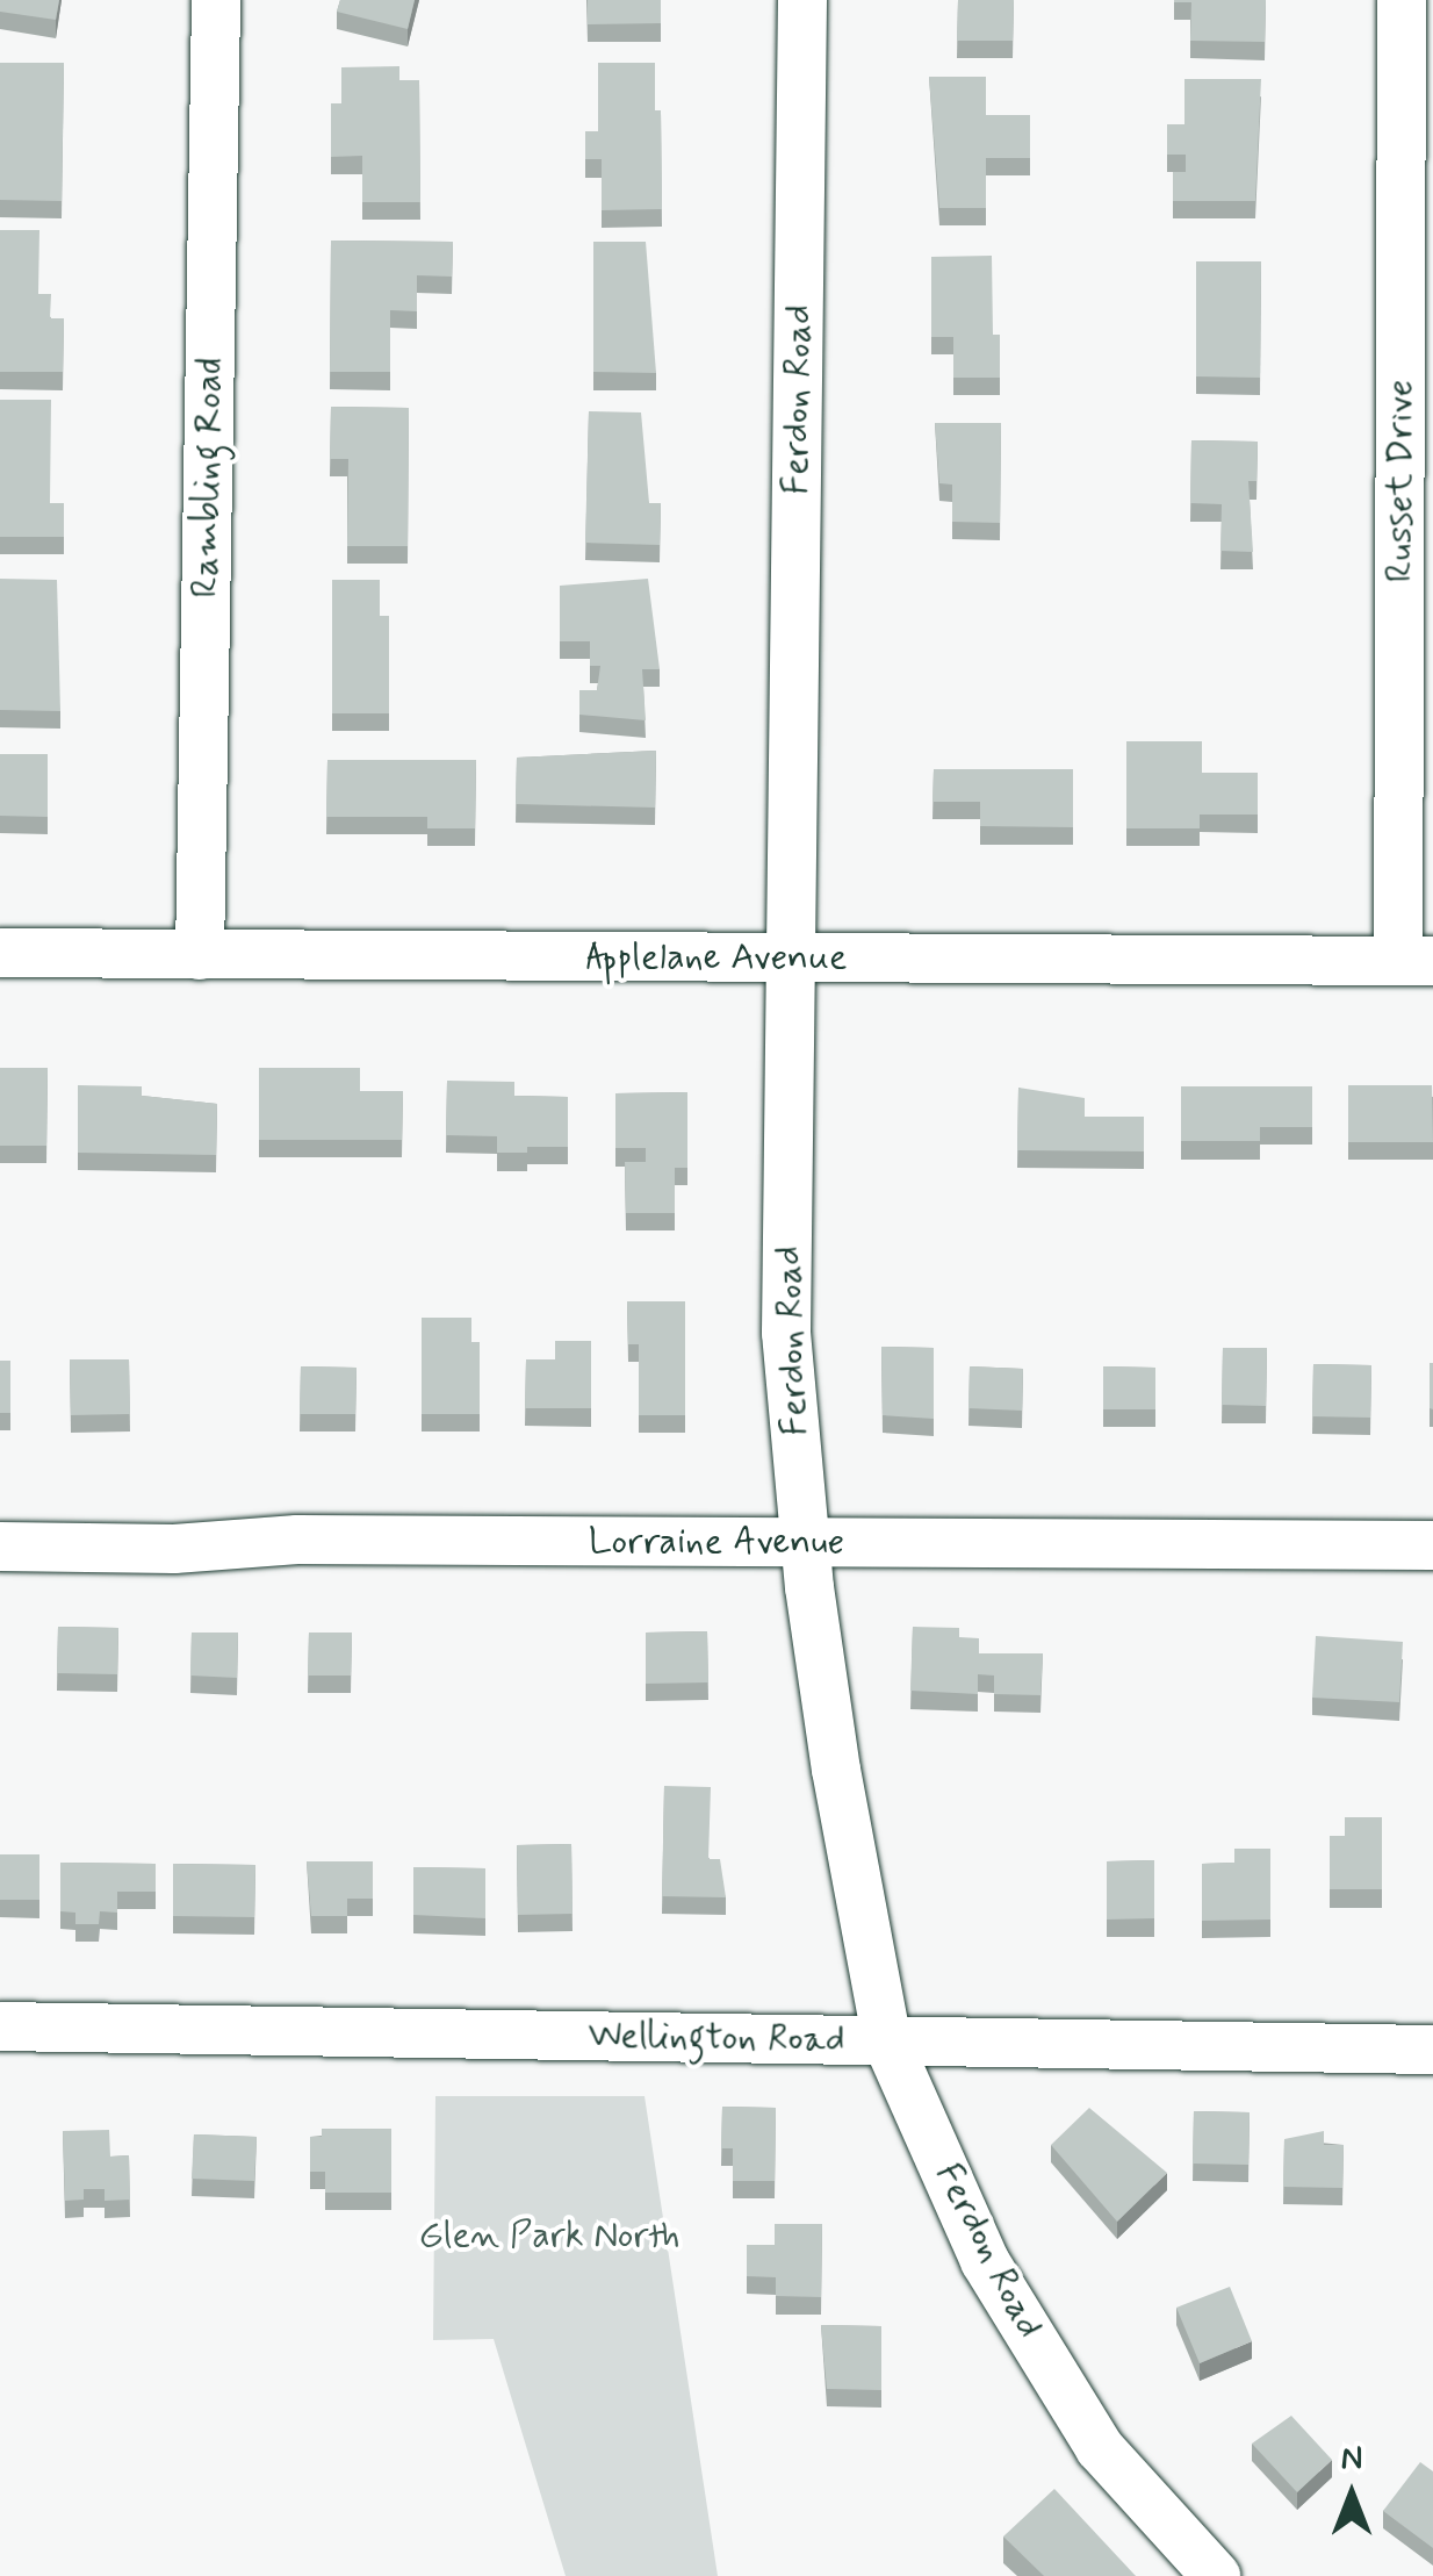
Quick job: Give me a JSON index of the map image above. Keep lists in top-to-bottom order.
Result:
{
  "streets": {
    "street": [
      "Ferdon Road",
      "Rambling Road",
      "Russet Drive",
      "Applelane Avenue",
      "Lorraine Avenue",
      "Wellington Road"
    ]
  },
  "crossings": [
    ["Ferdon Road", "Applelane Avenue"],
    ["Ferdon Road", "Lorraine Avenue"],
    ["Ferdon Road", "Wellington Road"],
    ["Rambling Road", "Applelane Avenue"],
    ["Russet Drive", "Applelane Avenue"]
  ],
  "parks": ["Glen Park North"],
  "north": "top"
}
